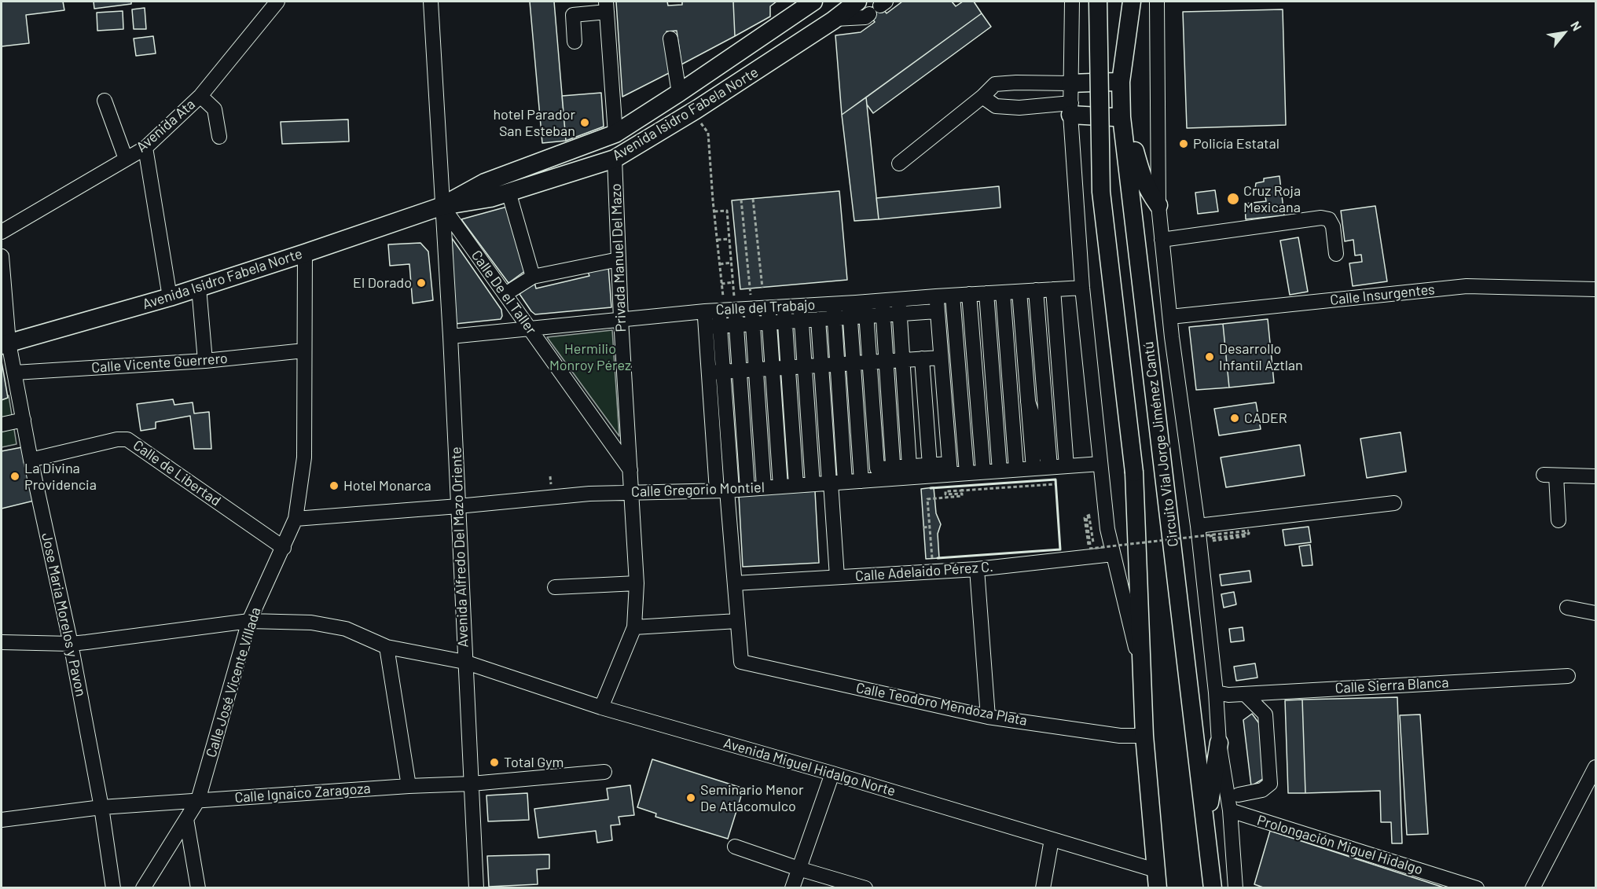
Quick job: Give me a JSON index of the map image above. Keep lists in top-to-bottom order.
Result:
{
  "streets": {
    "main road": ["Avenida Isidro Fabela Norte", "Circuito Vial Jorge Jiménez Cantú"],
    "street": [
      "Avenida Ata",
      "Privada Manuel Del Mazo",
      "Calle De el Taller",
      "Calle Insurgentes",
      "Calle del Trabajo",
      "Calle Vicente Guerrero",
      "Calle de Libertad",
      "Calle Gregorio Montiel",
      "Avenida Alfredo Del Mazo Oriente",
      "Calle Adelaido Pérez C.",
      "Jose Maria Morelos y Pavon",
      "Calle José Vicente Villada",
      "Calle Sierra Blanca",
      "Calle Teodoro Mendoza Plata",
      "Avenida Miguel Hidalgo Norte",
      "Calle Ignaico Zaragoza",
      "Prolongación Miguel Hidalgo"
    ]
  },
  "crossings": [
    ["Avenida Isidro Fabela Norte", "Privada Manuel Del Mazo"],
    ["Avenida Isidro Fabela Norte", "Calle De el Taller"],
    ["Avenida Isidro Fabela Norte", "Avenida Alfredo Del Mazo Oriente"],
    ["Avenida Isidro Fabela Norte", "Jose Maria Morelos y Pavon"],
    ["Avenida Isidro Fabela Norte", "Calle José Vicente Villada"],
    ["Privada Manuel Del Mazo", "Calle De el Taller"],
    ["Privada Manuel Del Mazo", "Calle del Trabajo"],
    ["Privada Manuel Del Mazo", "Calle Gregorio Montiel"],
    ["Privada Manuel Del Mazo", "Avenida Miguel Hidalgo Norte"],
    ["Calle De el Taller", "Calle del Trabajo"],
    ["Calle De el Taller", "Avenida Alfredo Del Mazo Oriente"],
    ["Calle Insurgentes", "Circuito Vial Jorge Jiménez Cantú"],
    ["Calle del Trabajo", "Circuito Vial Jorge Jiménez Cantú"],
    ["Calle del Trabajo", "Avenida Alfredo Del Mazo Oriente"],
    ["Calle Vicente Guerrero", "Jose Maria Morelos y Pavon"],
    ["Calle Vicente Guerrero", "Calle José Vicente Villada"],
    ["Circuito Vial Jorge Jiménez Cantú", "Calle Gregorio Montiel"],
    ["Circuito Vial Jorge Jiménez Cantú", "Calle Adelaido Pérez C."],
    ["Circuito Vial Jorge Jiménez Cantú", "Calle Sierra Blanca"],
    ["Circuito Vial Jorge Jiménez Cantú", "Calle Teodoro Mendoza Plata"],
    ["Circuito Vial Jorge Jiménez Cantú", "Avenida Miguel Hidalgo Norte"],
    ["Circuito Vial Jorge Jiménez Cantú", "Prolongación Miguel Hidalgo"],
    ["Calle de Libertad", "Jose Maria Morelos y Pavon"],
    ["Calle de Libertad", "Calle José Vicente Villada"],
    ["Calle Gregorio Montiel", "Avenida Alfredo Del Mazo Oriente"],
    ["Calle Gregorio Montiel", "Calle José Vicente Villada"],
    ["Avenida Alfredo Del Mazo Oriente", "Avenida Miguel Hidalgo Norte"],
    ["Avenida Alfredo Del Mazo Oriente", "Calle Ignaico Zaragoza"],
    ["Jose Maria Morelos y Pavon", "Avenida Miguel Hidalgo Norte"],
    ["Jose Maria Morelos y Pavon", "Calle Ignaico Zaragoza"],
    ["Calle José Vicente Villada", "Avenida Miguel Hidalgo Norte"],
    ["Calle José Vicente Villada", "Calle Ignaico Zaragoza"]
  ],
  "parks": ["Hermilio Monroy Pérez"],
  "places": [
    "hotel Parador San Esteban",
    "Policía Estatal",
    "Cruz Roja Mexicana",
    "El Dorado",
    "Desarrollo Infantil Aztlan",
    "CADER",
    "La Divina Providencia",
    "Hotel Monarca",
    "Total Gym",
    "Seminario Menor De Atlacomulco"
  ],
  "north": "top right"
}
